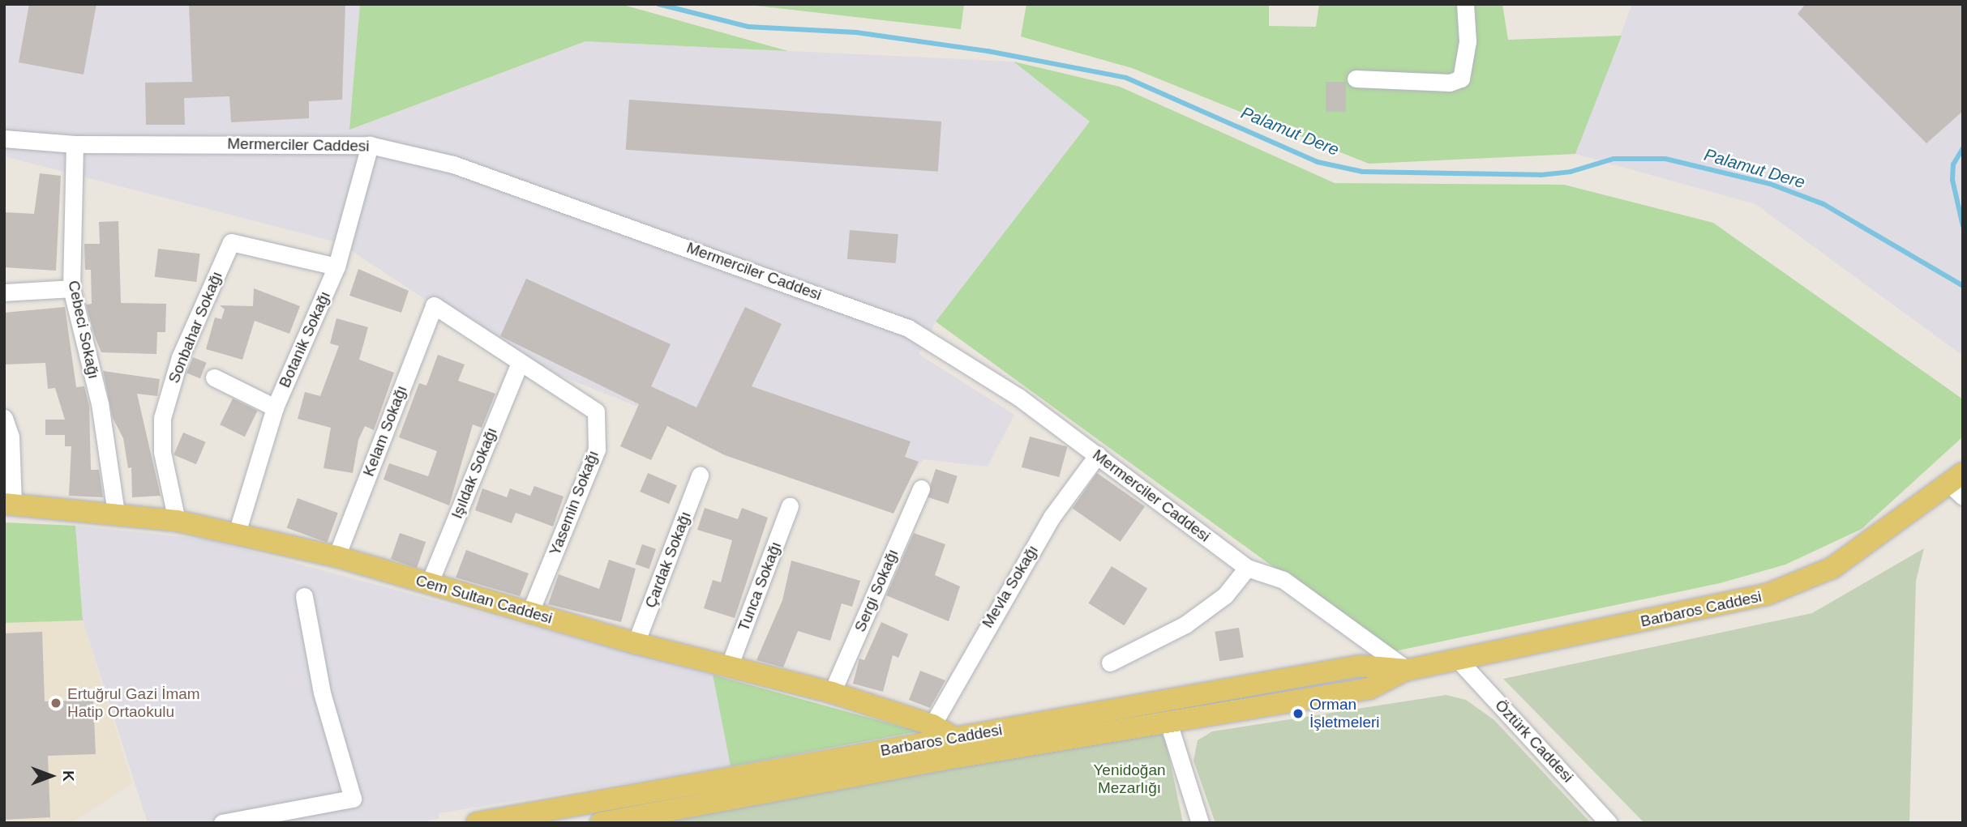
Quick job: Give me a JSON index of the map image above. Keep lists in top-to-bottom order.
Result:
{
  "streets": {
    "main road": ["Cem Sultan Caddesi", "Barbaros Caddesi"],
    "street": [
      "Mermerciler Caddesi",
      "Sonbahar Sokağı",
      "Cebeci Sokağı",
      "Botanik Sokağı",
      "Kelam Sokağı",
      "Işıldak Sokağı",
      "Yasemin Sokağı",
      "Çardak Sokağı",
      "Tunca Sokağı",
      "Mevla Sokağı",
      "Sergi Sokağı",
      "Öztürk Caddesi"
    ]
  },
  "crossings": [
    ["Mermerciler Caddesi", "Cebeci Sokağı"],
    ["Mermerciler Caddesi", "Botanik Sokağı"],
    ["Mermerciler Caddesi", "Mevla Sokağı"],
    ["Mermerciler Caddesi", "Barbaros Caddesi"],
    ["Sonbahar Sokağı", "Botanik Sokağı"],
    ["Sonbahar Sokağı", "Cem Sultan Caddesi"],
    ["Cebeci Sokağı", "Cem Sultan Caddesi"],
    ["Botanik Sokağı", "Cem Sultan Caddesi"],
    ["Kelam Sokağı", "Yasemin Sokağı"],
    ["Kelam Sokağı", "Cem Sultan Caddesi"],
    ["Işıldak Sokağı", "Yasemin Sokağı"],
    ["Işıldak Sokağı", "Cem Sultan Caddesi"],
    ["Yasemin Sokağı", "Cem Sultan Caddesi"],
    ["Çardak Sokağı", "Cem Sultan Caddesi"],
    ["Tunca Sokağı", "Cem Sultan Caddesi"],
    ["Mevla Sokağı", "Cem Sultan Caddesi"],
    ["Sergi Sokağı", "Cem Sultan Caddesi"],
    ["Cem Sultan Caddesi", "Barbaros Caddesi"],
    ["Barbaros Caddesi", "Öztürk Caddesi"]
  ],
  "water": ["Palamut Dere"],
  "parks": ["Yenidoğan Mezarlığı"],
  "places": ["Ertuğrul Gazi İmam Hatip Ortaokulu", "Orman İşletmeleri"],
  "north": "right"
}
